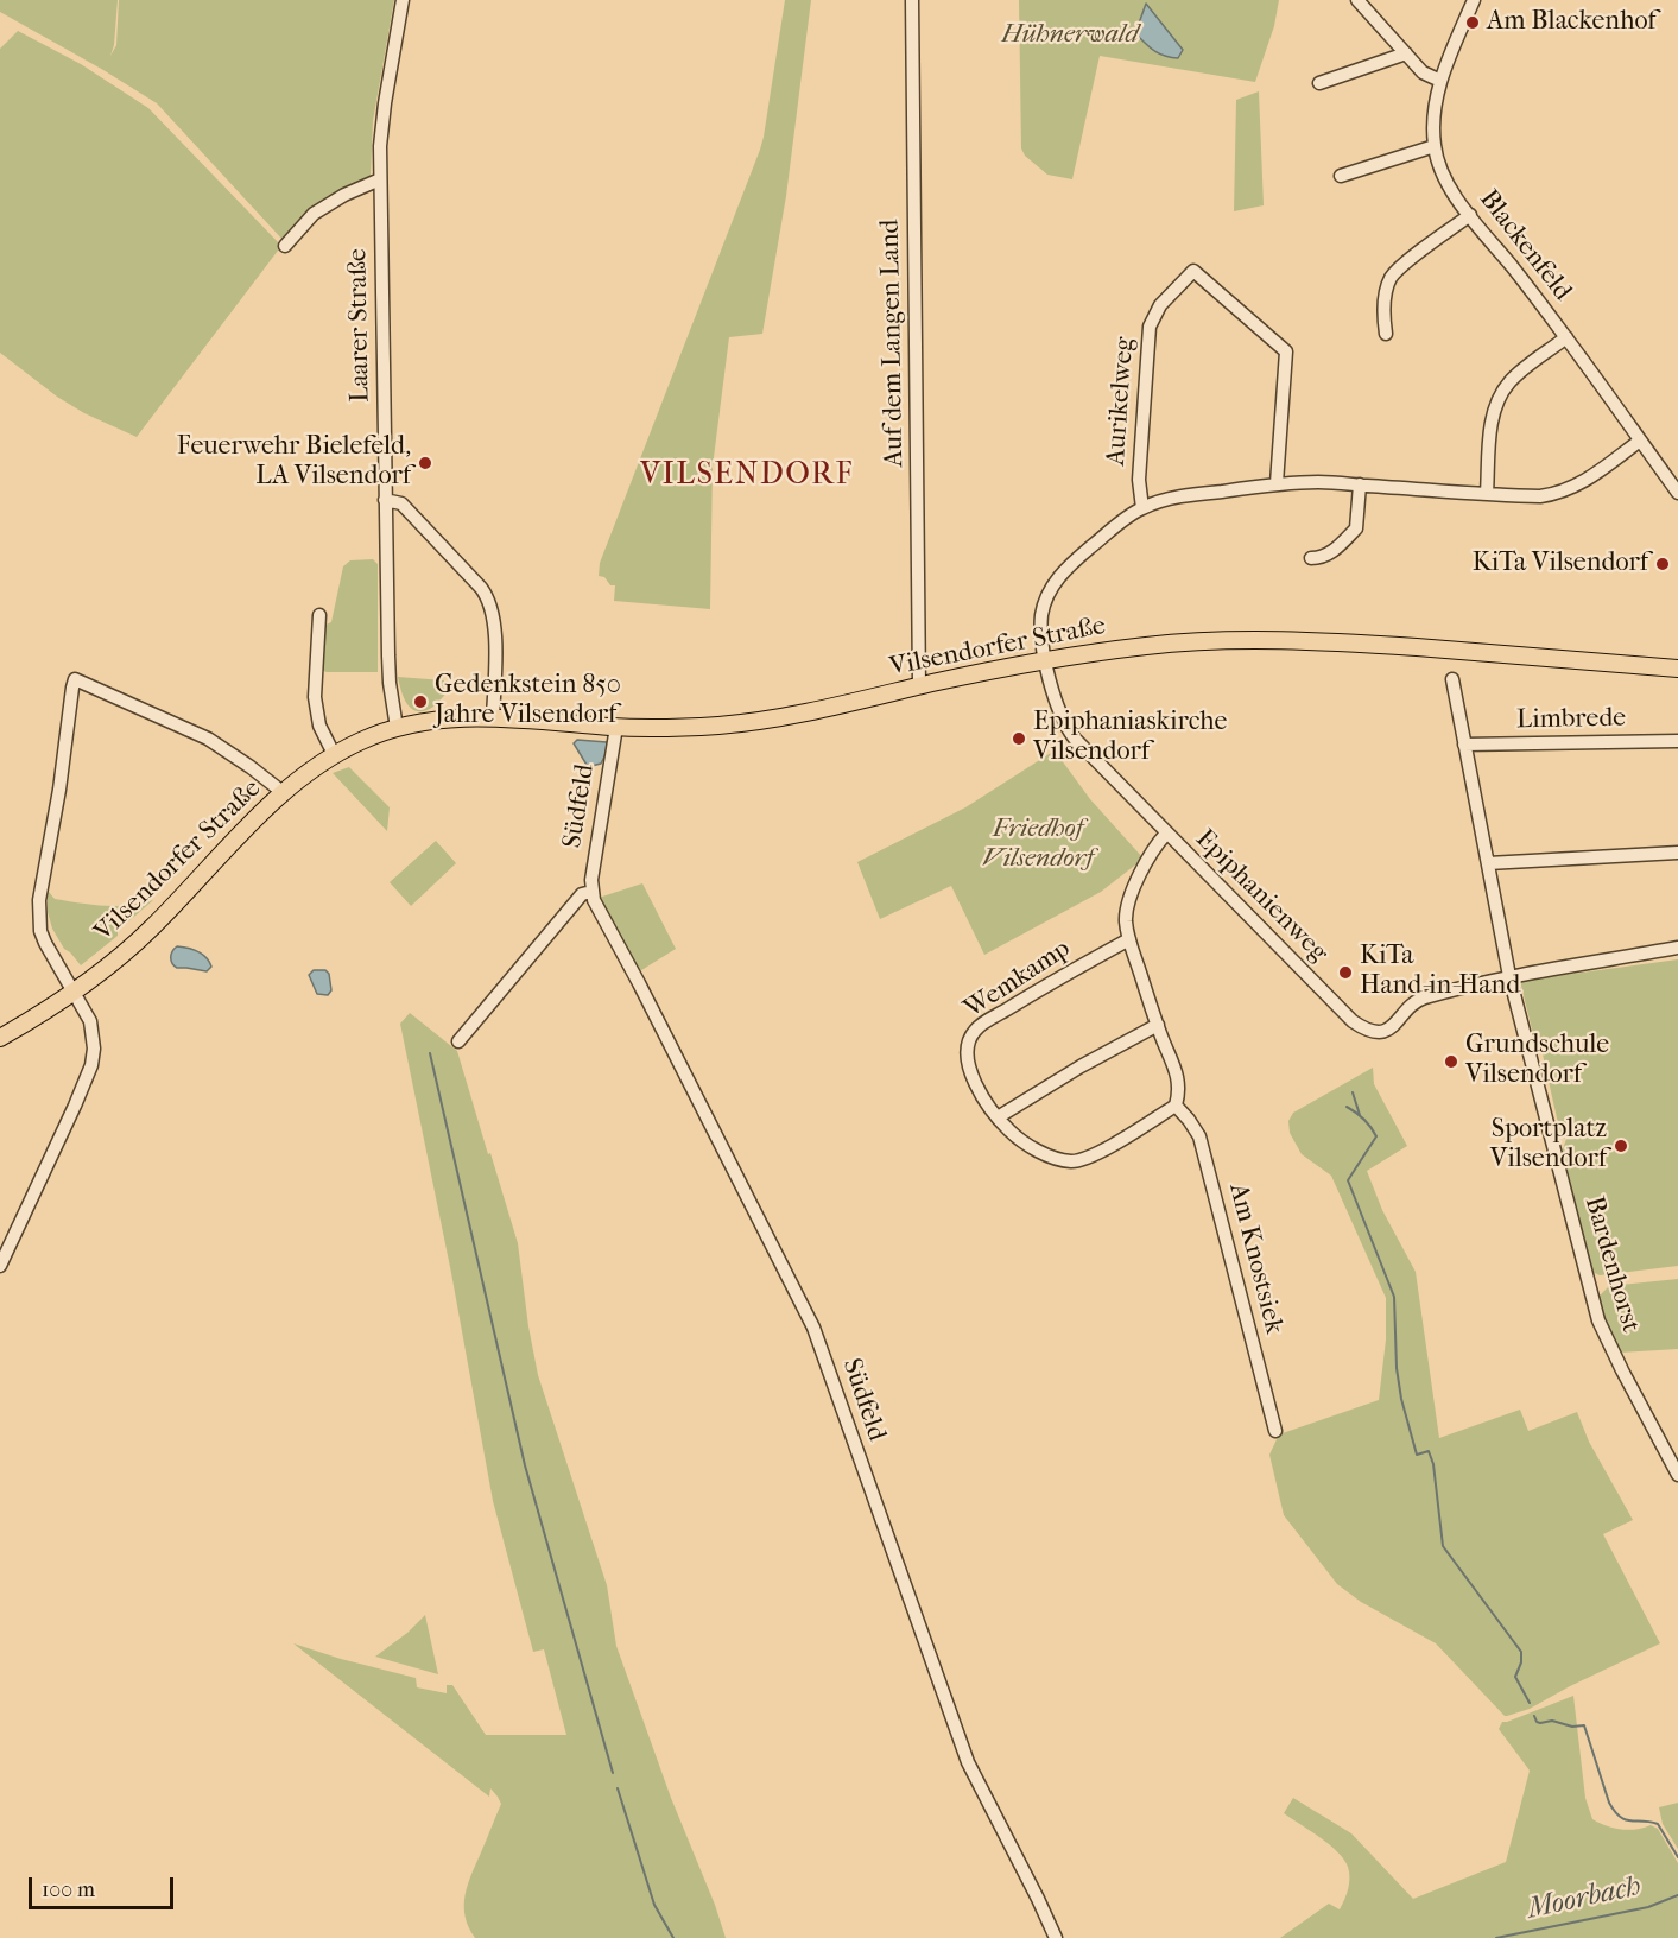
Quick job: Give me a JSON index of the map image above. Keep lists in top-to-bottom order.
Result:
{
  "streets": {
    "main road": ["Vilsendorfer Straße"],
    "street": [
      "Blackenfeld",
      "Laarer Straße",
      "Auf dem Langen Land",
      "Aurikelweg",
      "Limbrede",
      "Südfeld",
      "Epiphanienweg",
      "Wemkamp",
      "Am Knostsiek",
      "Bardenhorst"
    ]
  },
  "crossings": [
    ["Laarer Straße", "Vilsendorfer Straße"],
    ["Auf dem Langen Land", "Vilsendorfer Straße"],
    ["Aurikelweg", "Epiphanienweg"],
    ["Vilsendorfer Straße", "Südfeld"],
    ["Vilsendorfer Straße", "Epiphanienweg"],
    ["Limbrede", "Bardenhorst"],
    ["Epiphanienweg", "Bardenhorst"],
    ["Wemkamp", "Am Knostsiek"]
  ],
  "districts": ["VILSENDORF"],
  "water": ["Moorbach"],
  "parks": ["Hühnerwald", "Friedhof Vilsendorf"],
  "places": [
    "Am Blackenhof",
    "Feuerwehr Bielefeld, LA Vilsendorf",
    "KiTa Vilsendorf",
    "Gedenkstein 850 Jahre Vilsendorf",
    "Epiphaniaskirche Vilsendorf",
    "KiTa Hand-in-Hand",
    "Grundschule Vilsendorf",
    "Sportplatz Vilsendorf"
  ],
  "scale_bar": "100 m"
}
